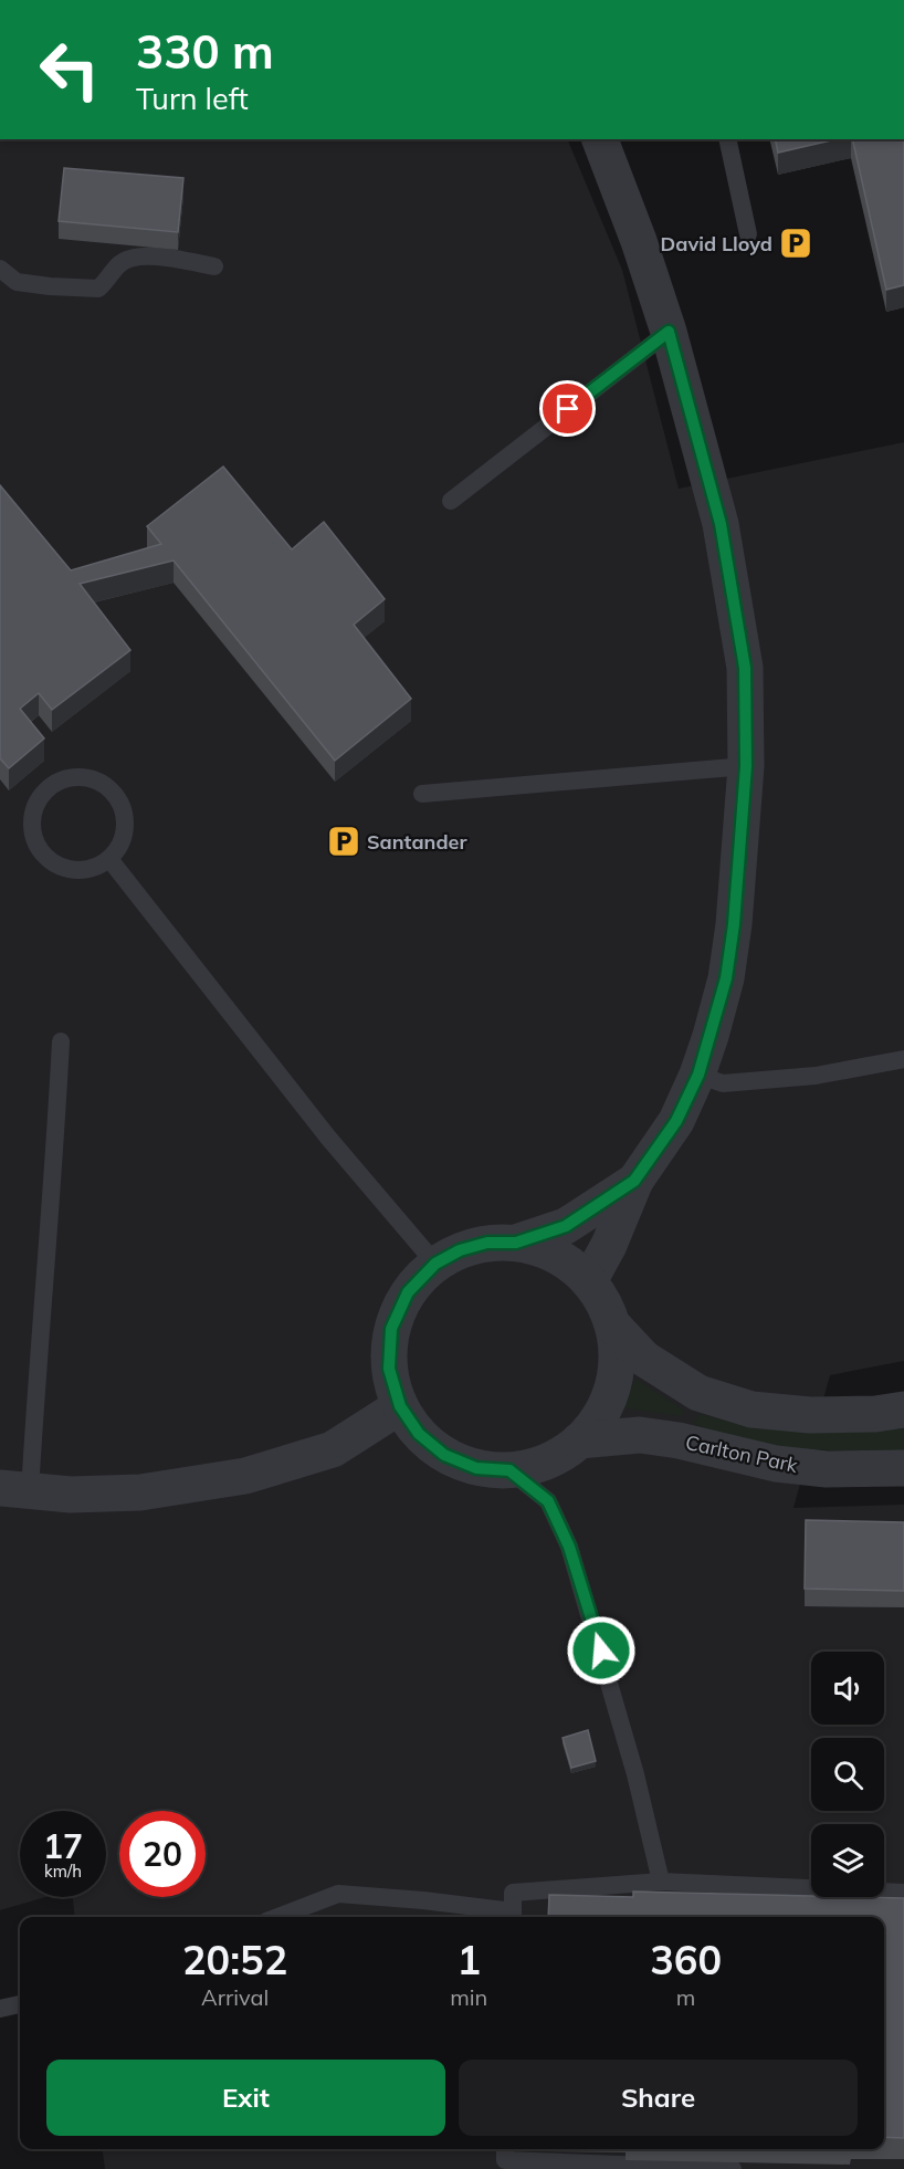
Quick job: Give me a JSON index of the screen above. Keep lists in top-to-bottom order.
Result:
{
  "streets": {
    "street": ["Carlton Park"]
  },
  "places": {
    "parking": ["David Lloyd", "Santander"]
  },
  "page": {
    "turn": ["330 m", "Turn left"],
    "speed": "17 km/h",
    "limit": "20",
    "eta": [
      "20:52",
      "Arrival",
      "1",
      "min",
      "360",
      "m"
    ],
    "buttons": ["Exit", "Share"]
  }
}
